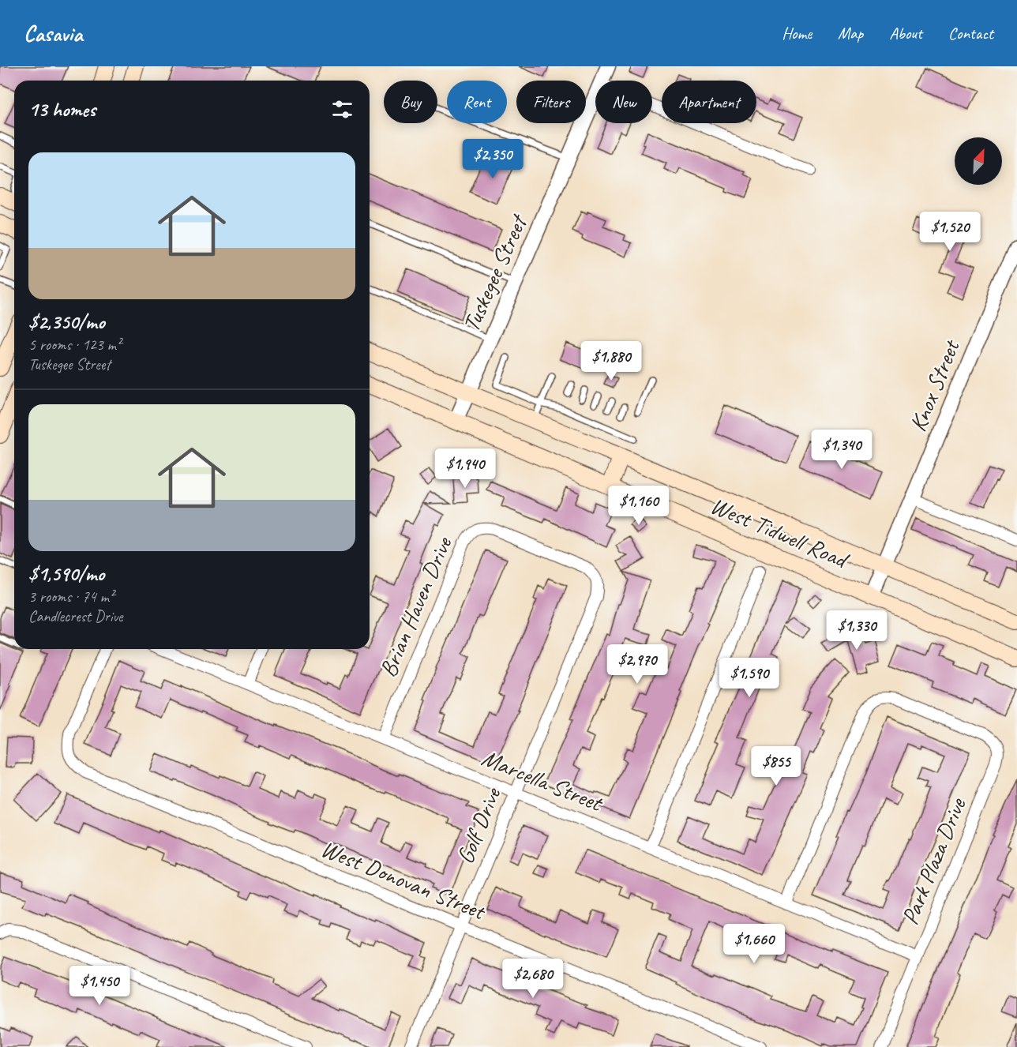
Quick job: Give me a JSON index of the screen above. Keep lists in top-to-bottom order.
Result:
{
  "streets": {
    "main road": ["West Tidwell Road"],
    "street": [
      "Tuskegee Street",
      "Knox Street",
      "Brian Haven Drive",
      "Marcella Street",
      "Golf Drive",
      "Park Plaza Drive",
      "West Donovan Street"
    ]
  },
  "crossings": [
    ["Tuskegee Street", "West Tidwell Road"],
    ["Knox Street", "West Tidwell Road"],
    ["Brian Haven Drive", "Marcella Street"],
    ["Brian Haven Drive", "Golf Drive"],
    ["Marcella Street", "Golf Drive"],
    ["Marcella Street", "Park Plaza Drive"],
    ["Golf Drive", "West Donovan Street"]
  ],
  "north": "top right",
  "page": {
    "header": "Casavia",
    "nav": [
      "Home",
      "Map",
      "About",
      "Contact"
    ],
    "chip": [
      "Buy",
      "Rent",
      "Filters",
      "New",
      "Apartment"
    ],
    "heading": "13 homes",
    "list": [
      {
        "name": "$2,350/mo",
        "note": "5 rooms · 123 m² · Tuskegee Street"
      },
      {
        "name": "$1,590/mo",
        "note": "3 rooms · 74 m² · Candlecrest Drive"
      }
    ],
    "price": [
      "$2,350",
      "$1,520",
      "$1,880",
      "$1,340",
      "$1,940",
      "$1,160",
      "$1,330",
      "$2,970",
      "$1,590",
      "$855",
      "$1,660",
      "$2,680",
      "$1,450"
    ]
  }
}
